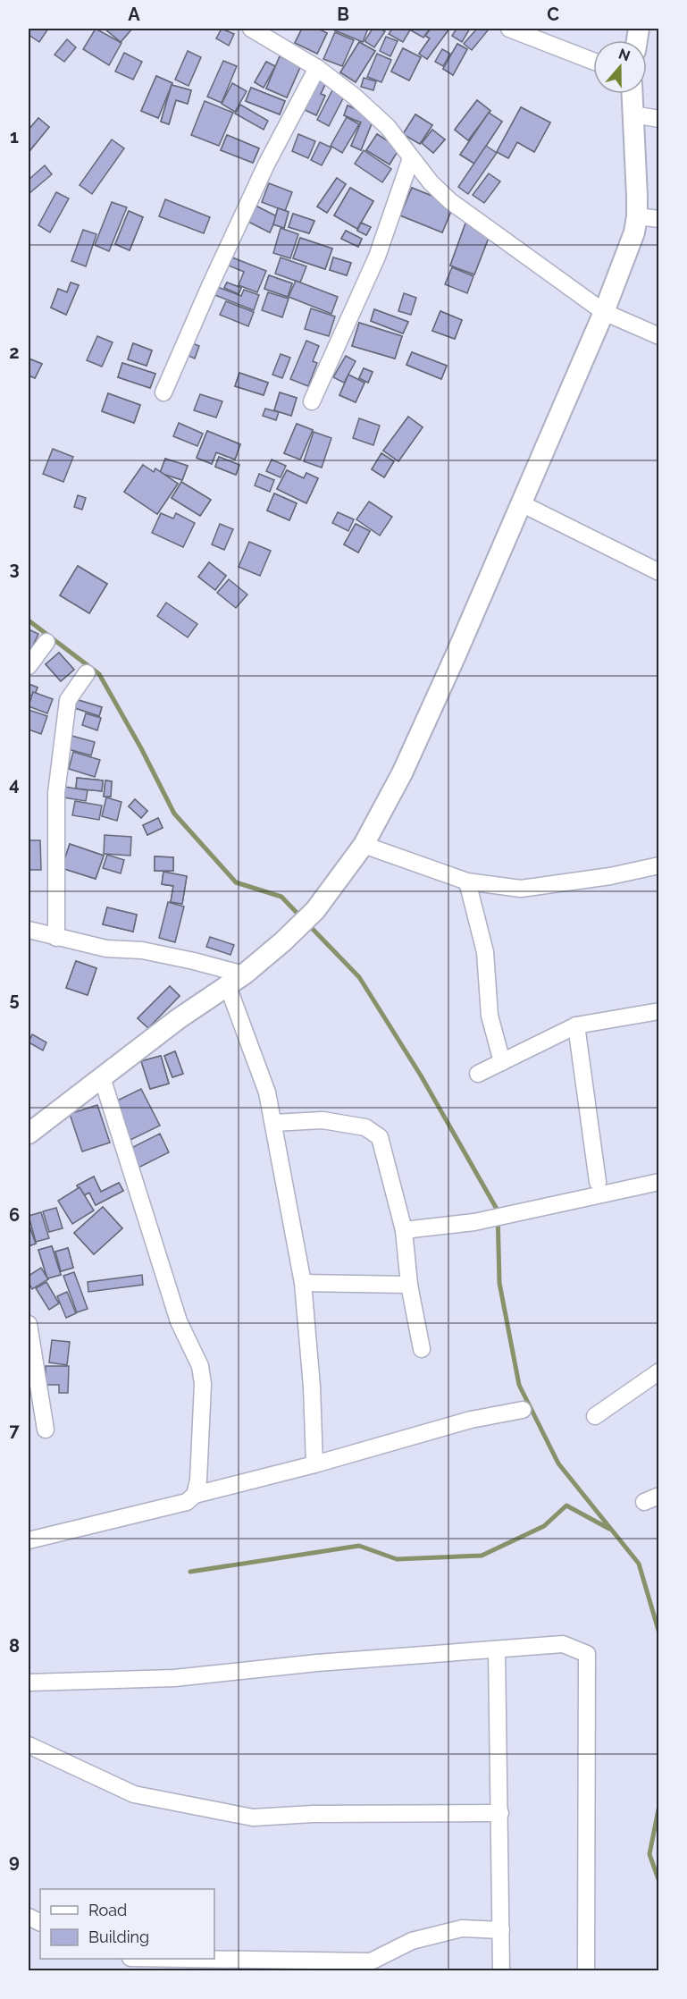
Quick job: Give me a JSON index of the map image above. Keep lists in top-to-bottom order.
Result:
{
  "legend": ["Road", "Building"],
  "north": "top",
  "grid": {
    "columns": ["A", "B", "C"],
    "rows": [
      "1",
      "2",
      "3",
      "4",
      "5",
      "6",
      "7",
      "8",
      "9"
    ]
  }
}
